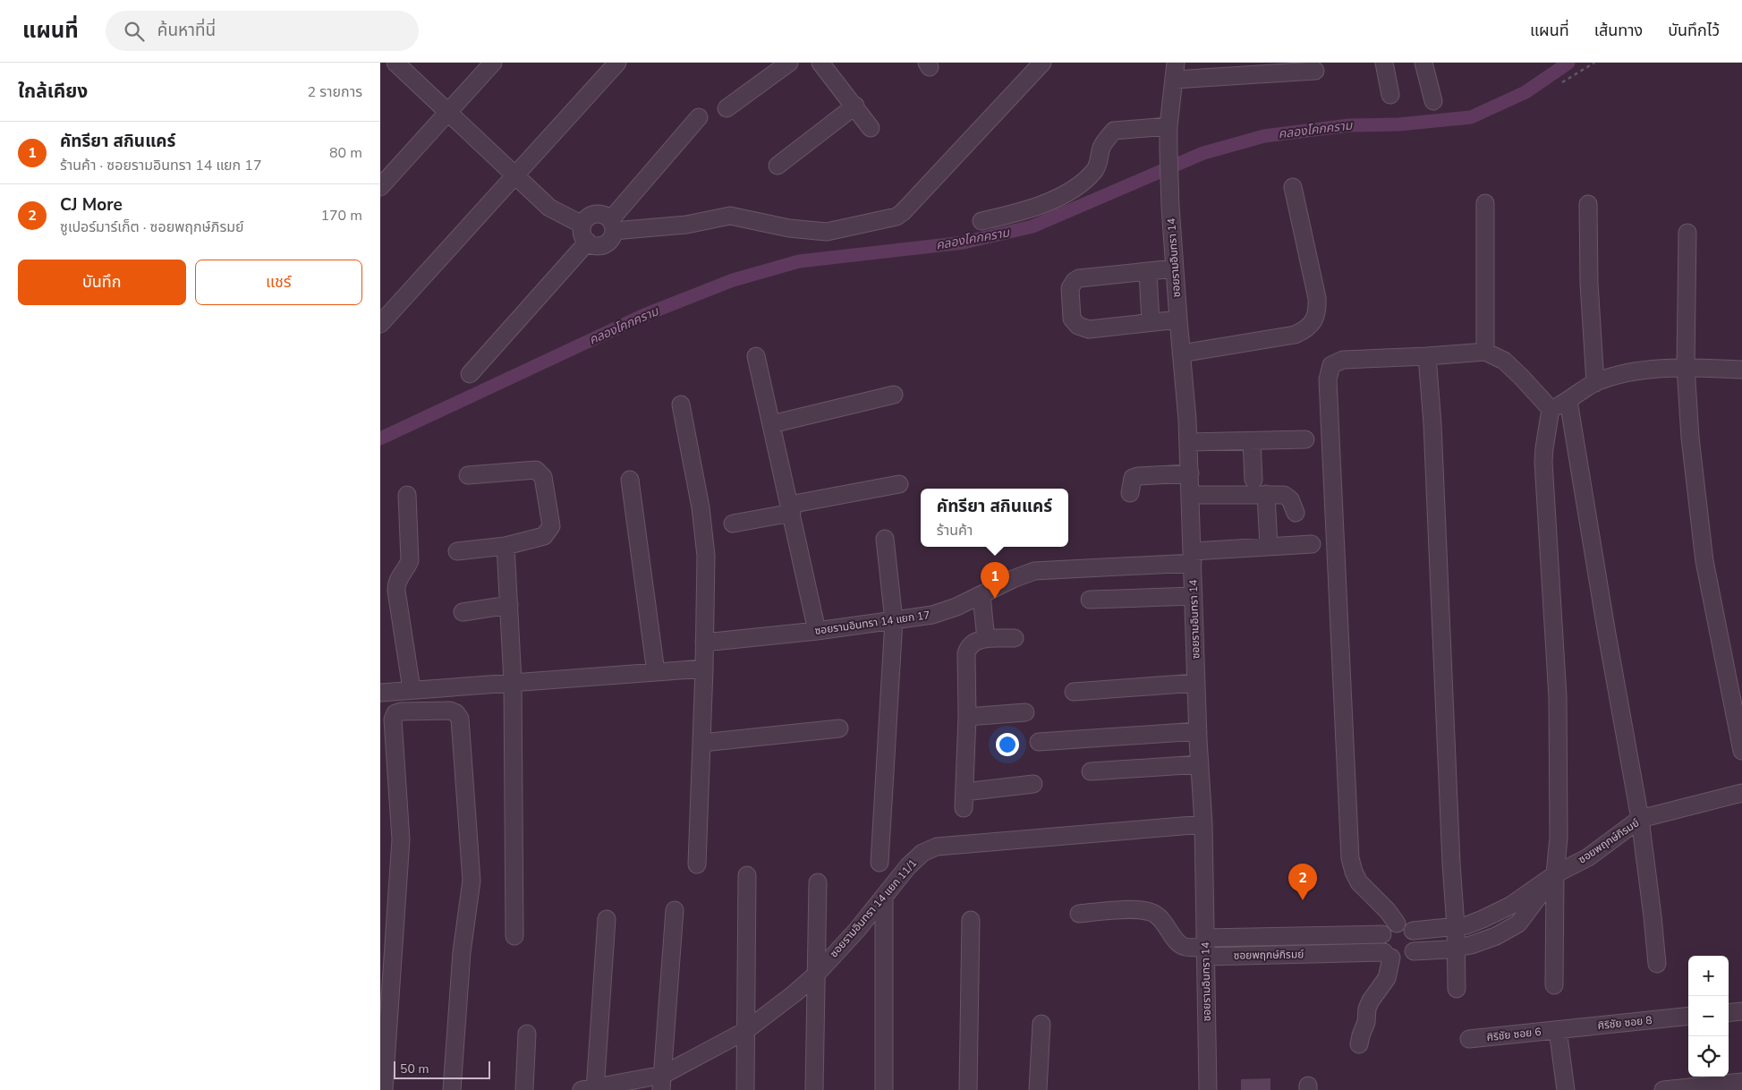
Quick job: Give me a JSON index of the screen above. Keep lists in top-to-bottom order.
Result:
{
  "streets": {
    "street": [
      "ซอยรามอินทรา 14",
      "ซอยรามอินทรา 14 แยก 17",
      "ซอยพฤกษ์ภิรมย์",
      "ซอยรามอินทรา 14 แยก 11/1",
      "ศิริชัย ซอย 8",
      "ศิริชัย ซอย 6"
    ]
  },
  "crossings": [
    ["ซอยรามอินทรา 14", "ซอยรามอินทรา 14 แยก 17"],
    ["ซอยรามอินทรา 14", "ซอยพฤกษ์ภิรมย์"],
    ["ซอยรามอินทรา 14", "ซอยรามอินทรา 14 แยก 11/1"],
    ["ศิริชัย ซอย 8", "ศิริชัย ซอย 6"]
  ],
  "water": ["คลองโคกคราม"],
  "scale_bar": "50 m",
  "page": {
    "header": "แผนที่",
    "search": "ค้นหาที่นี่",
    "nav": ["แผนที่", "เส้นทาง", "บันทึกไว้"],
    "heading": ["ใกล้เคียง", "2 รายการ"],
    "list": [
      {
        "mark": "1",
        "name": "คัทรียา สกินแคร์",
        "note": "ร้านค้า · ซอยรามอินทรา 14 แยก 17",
        "value": "80 m"
      },
      {
        "mark": "2",
        "name": "CJ More",
        "note": "ซูเปอร์มาร์เก็ต · ซอยพฤกษ์ภิรมย์",
        "value": "170 m"
      }
    ],
    "buttons": ["บันทึก", "แชร์"],
    "popup": ["คัทรียา สกินแคร์", "ร้านค้า"],
    "pins": ["1", "2"],
    "map_buttons": ["+", "−"],
    "scale": "50 m"
  }
}
